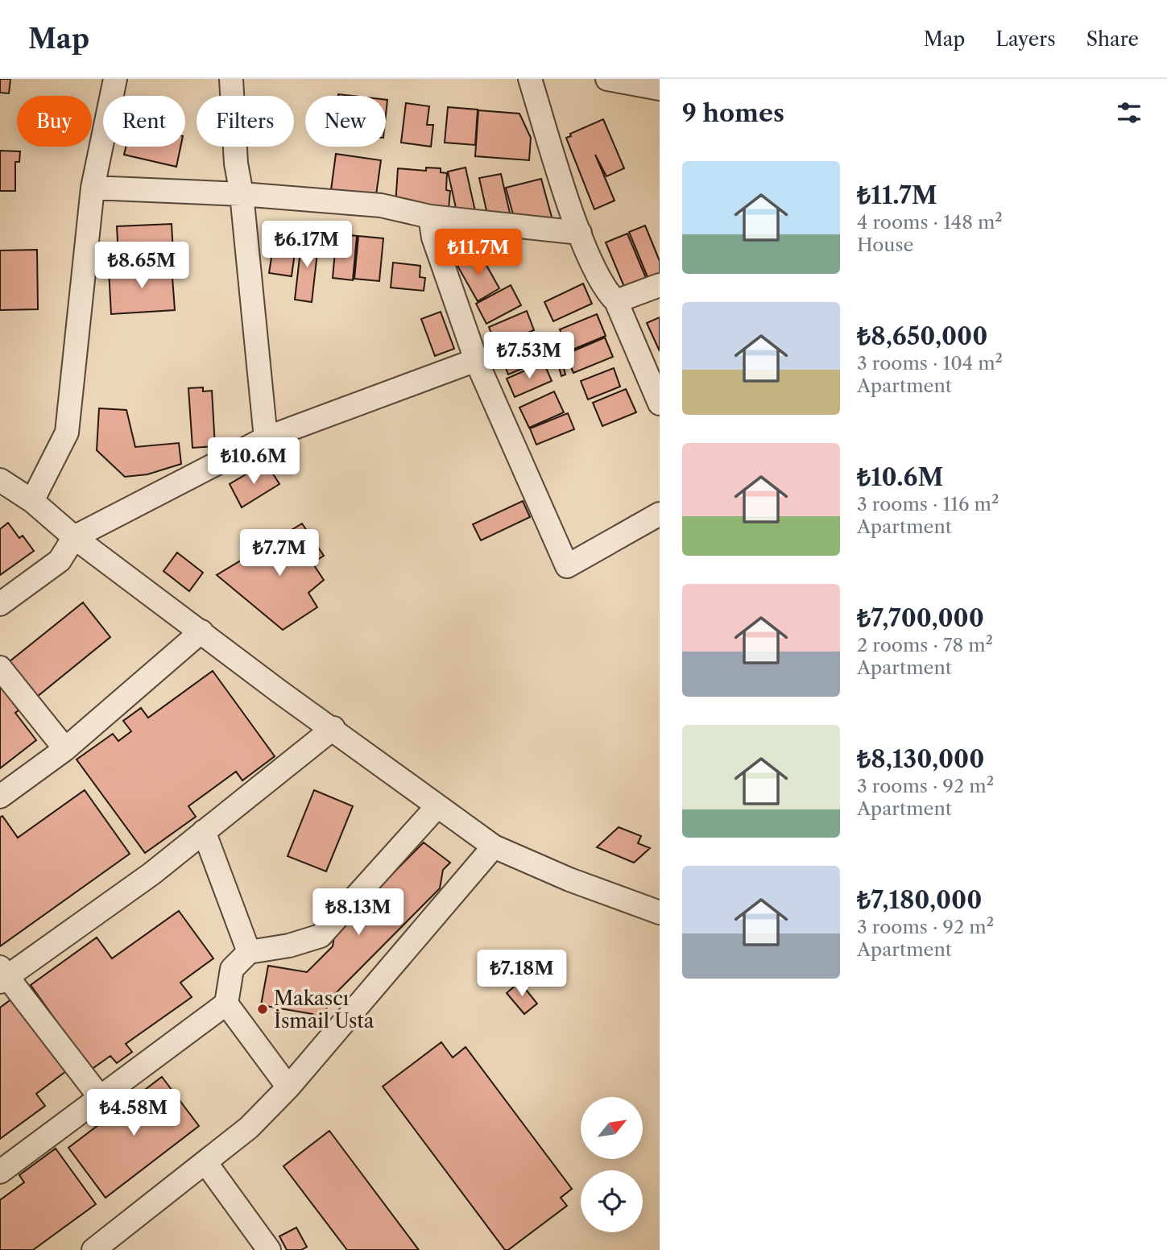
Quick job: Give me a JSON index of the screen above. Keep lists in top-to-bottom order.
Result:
{
  "places": ["Makascı İsmail Usta"],
  "north": "top right",
  "page": {
    "header": "Map",
    "nav": ["Map", "Layers", "Share"],
    "heading": "9 homes",
    "chip": [
      "Buy",
      "Rent",
      "Filters",
      "New"
    ],
    "list": [
      {
        "name": "₺11.7M",
        "note": "4 rooms · 148 m² · House"
      },
      {
        "name": "₺8,650,000",
        "note": "3 rooms · 104 m² · Apartment"
      },
      {
        "name": "₺10.6M",
        "note": "3 rooms · 116 m² · Apartment"
      },
      {
        "name": "₺7,700,000",
        "note": "2 rooms · 78 m² · Apartment"
      },
      {
        "name": "₺8,130,000",
        "note": "3 rooms · 92 m² · Apartment"
      },
      {
        "name": "₺7,180,000",
        "note": "3 rooms · 92 m² · Apartment"
      }
    ],
    "price": [
      "₺6.17M",
      "₺11.7M",
      "₺8.65M",
      "₺7.53M",
      "₺10.6M",
      "₺7.7M",
      "₺8.13M",
      "₺7.18M",
      "₺4.58M"
    ]
  }
}
